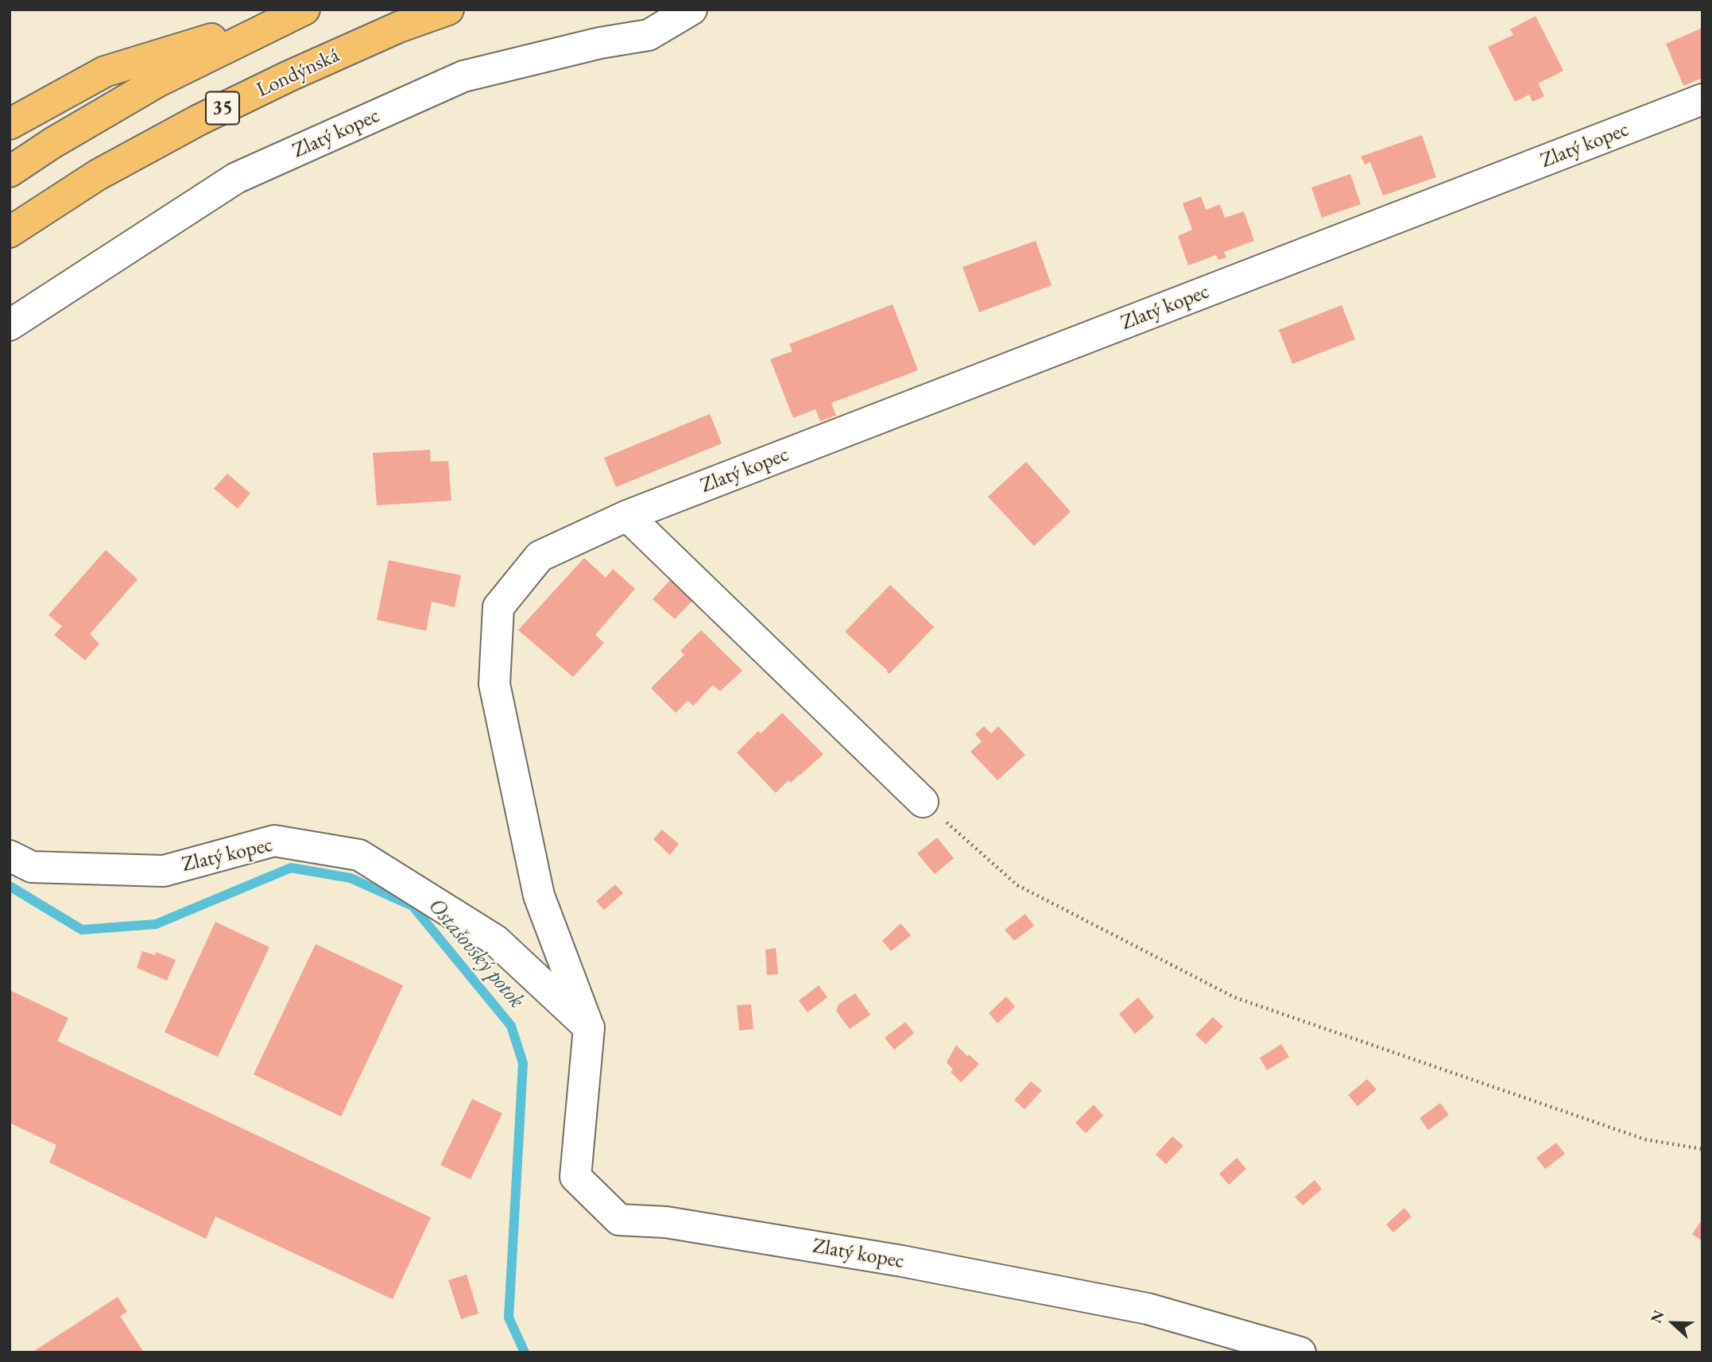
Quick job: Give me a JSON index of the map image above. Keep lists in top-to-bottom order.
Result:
{
  "streets": {
    "highway": ["Londýnská", "35"],
    "street": ["Zlatý kopec"]
  },
  "water": ["Ostašovský potok"],
  "north": "left"
}
